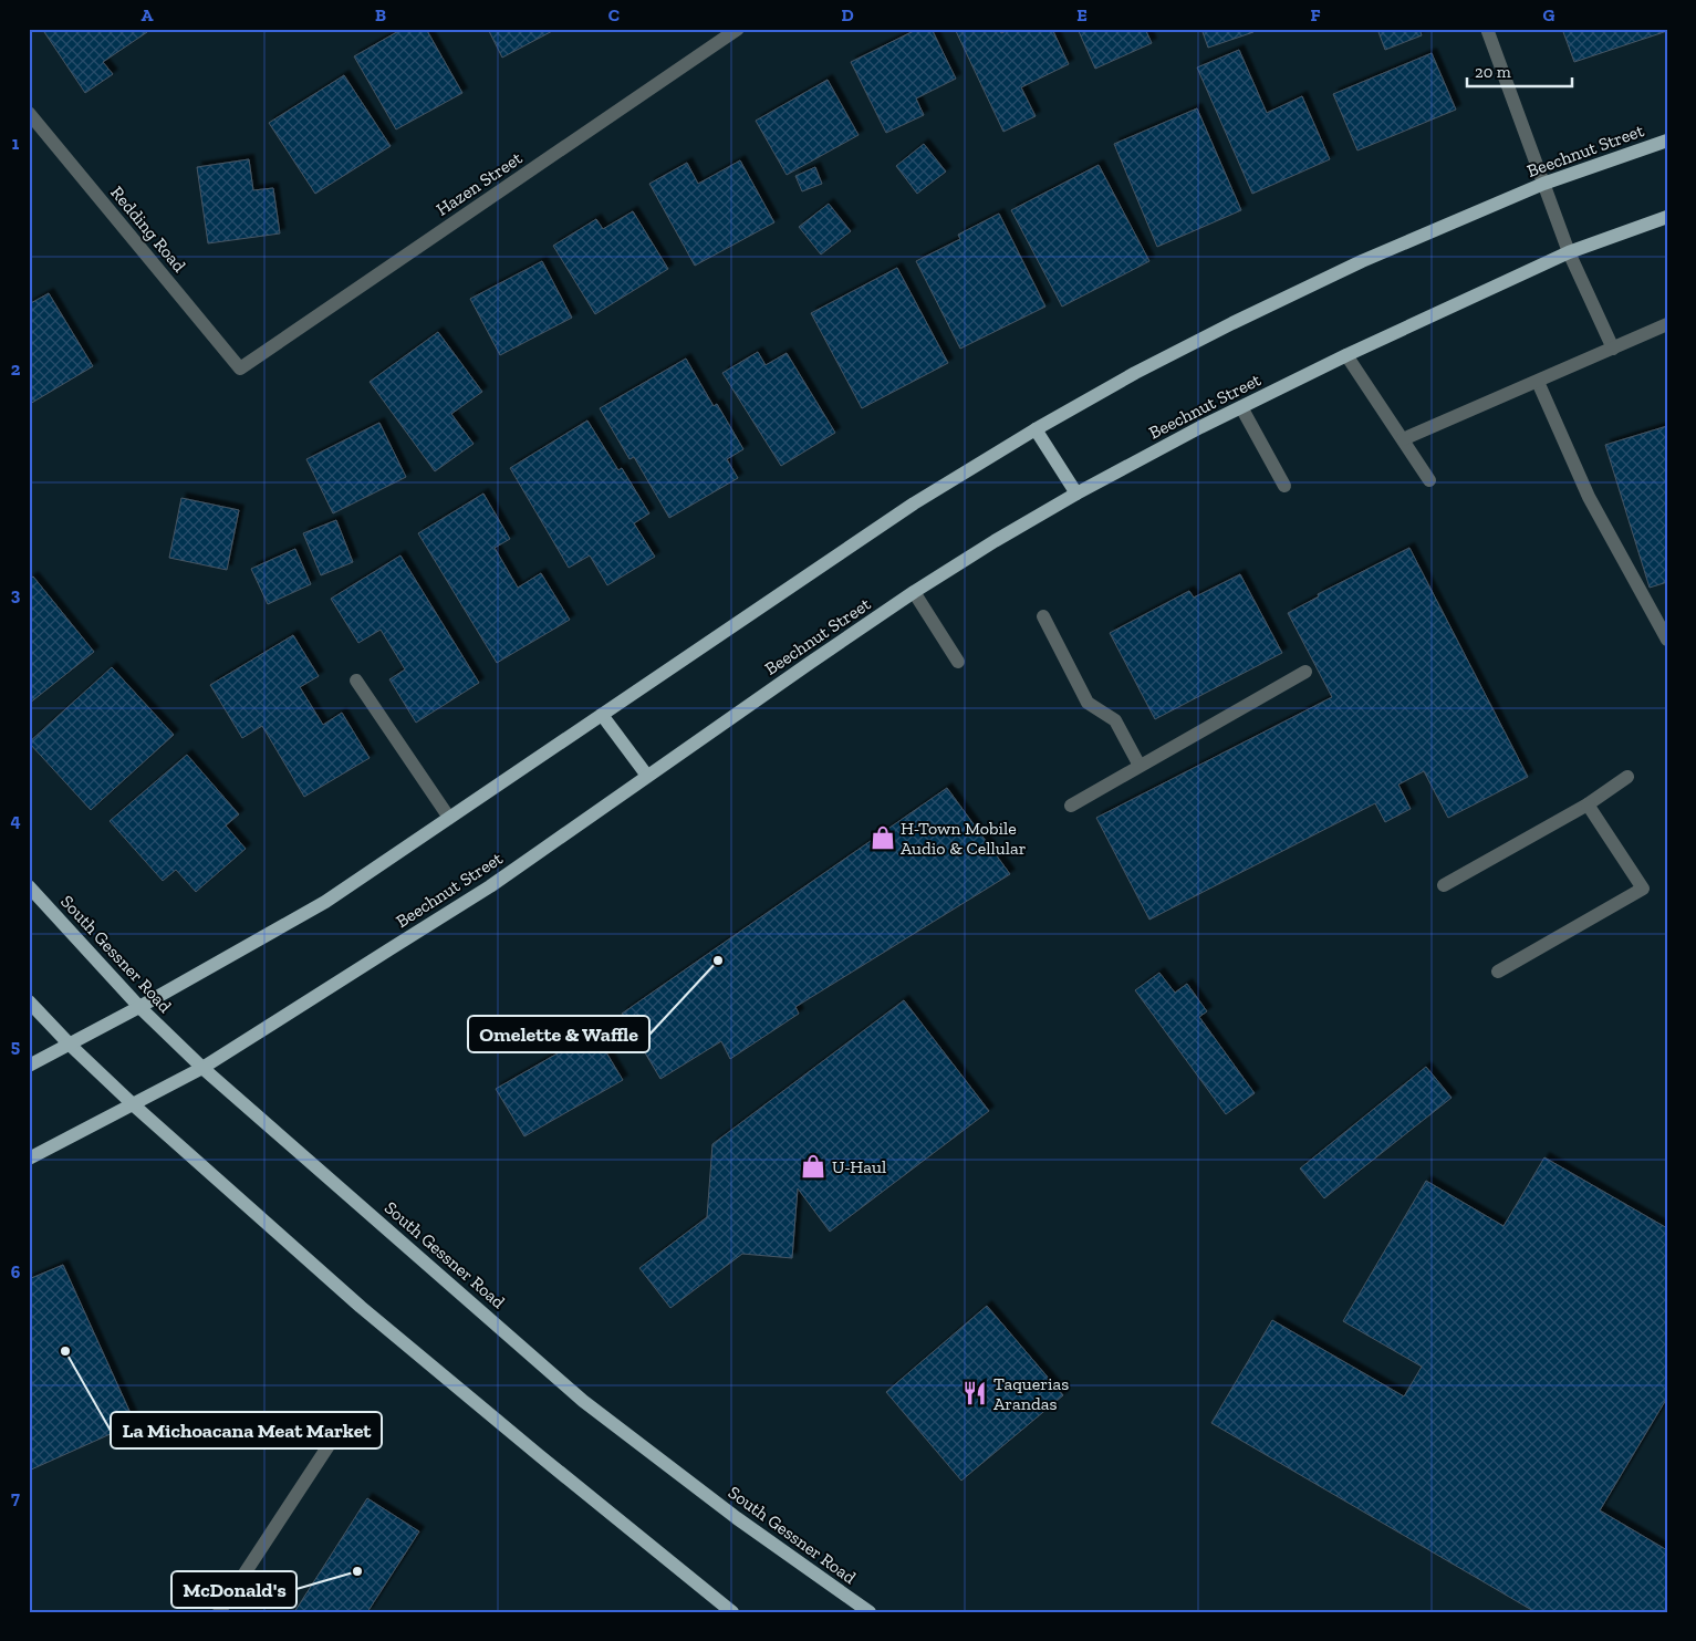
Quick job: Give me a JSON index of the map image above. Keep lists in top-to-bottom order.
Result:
{
  "streets": {
    "main road": ["Beechnut Street", "South Gessner Road"],
    "street": ["Hazen Street", "Redding Road"]
  },
  "crossings": [
    ["Beechnut Street", "South Gessner Road"],
    ["Hazen Street", "Redding Road"]
  ],
  "places": {
    "shop": ["H-Town Mobile Audio & Cellular", "U-Haul"],
    "other": ["Omelette & Waffle", "La Michoacana Meat Market", "McDonald's"],
    "restaurant": ["Taquerias Arandas"]
  },
  "scale_bar": "20 m",
  "grid": {
    "columns": [
      "A",
      "B",
      "C",
      "D",
      "E",
      "F",
      "G"
    ],
    "rows": [
      "1",
      "2",
      "3",
      "4",
      "5",
      "6",
      "7"
    ]
  }
}
